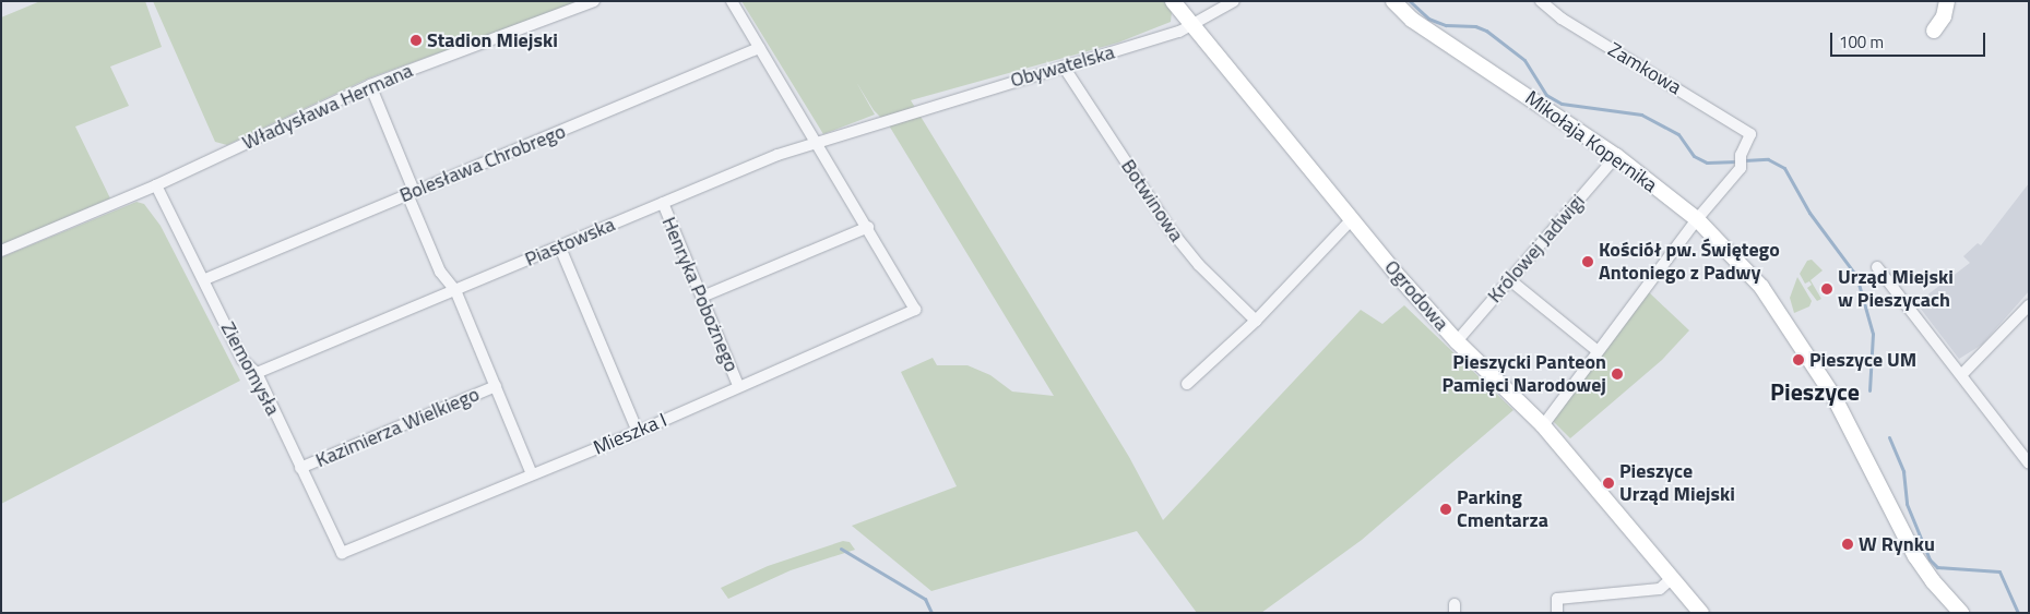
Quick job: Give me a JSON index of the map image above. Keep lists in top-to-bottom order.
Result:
{
  "streets": {
    "street": [
      "Obywatelska",
      "Zamkowa",
      "Władysława Hermana",
      "Mikołaja Kopernika",
      "Bolesława Chrobrego",
      "Botwinowa",
      "Piastowska",
      "Królowej Jadwigi",
      "Henryka Pobożnego",
      "Ogrodowa",
      "Ziemomysła",
      "Kazimierza Wielkiego",
      "Mieszka I"
    ]
  },
  "crossings": [
    ["Obywatelska", "Botwinowa"],
    ["Obywatelska", "Piastowska"],
    ["Obywatelska", "Ogrodowa"],
    ["Zamkowa", "Mikołaja Kopernika"],
    ["Władysława Hermana", "Ziemomysła"],
    ["Mikołaja Kopernika", "Królowej Jadwigi"],
    ["Bolesława Chrobrego", "Ziemomysła"],
    ["Piastowska", "Henryka Pobożnego"],
    ["Piastowska", "Ziemomysła"],
    ["Królowej Jadwigi", "Ogrodowa"],
    ["Henryka Pobożnego", "Mieszka I"],
    ["Ziemomysła", "Kazimierza Wielkiego"],
    ["Ziemomysła", "Mieszka I"]
  ],
  "districts": ["Pieszyce"],
  "places": [
    "Stadion Miejski",
    "Kościół pw. Świętego Antoniego z Padwy",
    "Urząd Miejski w Pieszycach",
    "Pieszyce UM",
    "Pieszycki Panteon Pamięci Narodowej",
    "Pieszyce Urząd Miejski",
    "Parking Cmentarza",
    "W Rynku"
  ],
  "scale_bar": "100 m"
}
